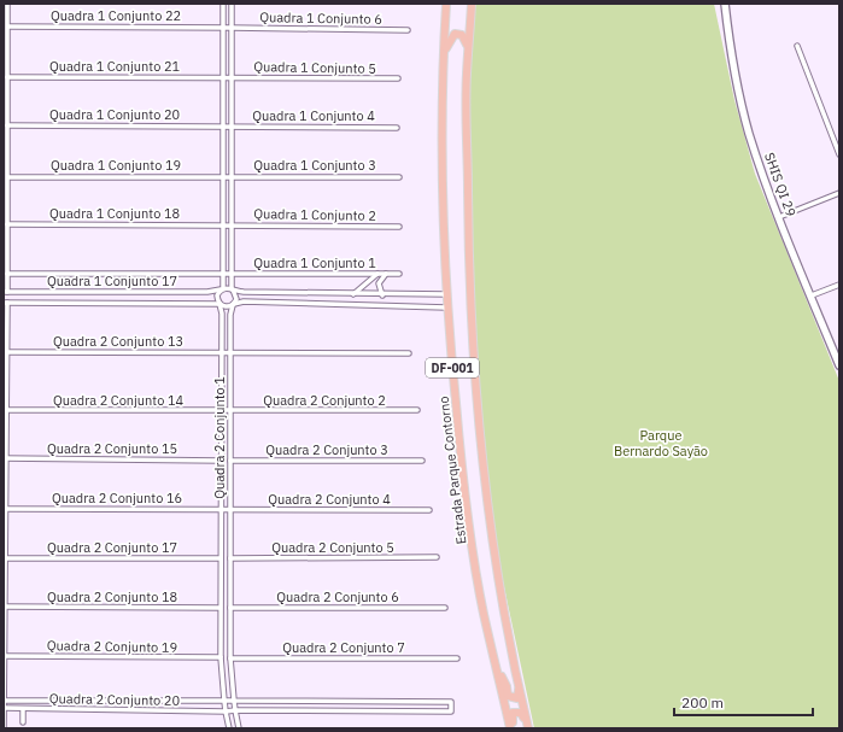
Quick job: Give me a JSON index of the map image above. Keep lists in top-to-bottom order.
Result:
{
  "streets": {
    "main road": ["DF-001", "Estrada Parque Contorno"],
    "street": [
      "Quadra 1 Conjunto 22",
      "Quadra 1 Conjunto 6",
      "Quadra 1 Conjunto 21",
      "Quadra 1 Conjunto 5",
      "Quadra 1 Conjunto 20",
      "Quadra 1 Conjunto 4",
      "Quadra 1 Conjunto 19",
      "Quadra 1 Conjunto 3",
      "SHIS QI 29",
      "Quadra 1 Conjunto 18",
      "Quadra 1 Conjunto 2",
      "Quadra 1 Conjunto 1",
      "Quadra 1 Conjunto 17",
      "Quadra 2 Conjunto 13",
      "Quadra 2 Conjunto 14",
      "Quadra 2 Conjunto 2",
      "Quadra 2 Conjunto 1",
      "Quadra 2 Conjunto 15",
      "Quadra 2 Conjunto 3",
      "Quadra 2 Conjunto 16",
      "Quadra 2 Conjunto 4",
      "Quadra 2 Conjunto 17",
      "Quadra 2 Conjunto 5",
      "Quadra 2 Conjunto 18",
      "Quadra 2 Conjunto 6",
      "Quadra 2 Conjunto 19",
      "Quadra 2 Conjunto 7",
      "Quadra 2 Conjunto 20"
    ]
  },
  "crossings": [
    ["Quadra 1 Conjunto 22", "Quadra 1 Conjunto 6"],
    ["Quadra 1 Conjunto 21", "Quadra 1 Conjunto 5"],
    ["Quadra 1 Conjunto 20", "Quadra 1 Conjunto 4"],
    ["Quadra 1 Conjunto 19", "Quadra 1 Conjunto 3"],
    ["Quadra 1 Conjunto 18", "Quadra 1 Conjunto 2"],
    ["Quadra 1 Conjunto 1", "Quadra 1 Conjunto 17"],
    ["Quadra 1 Conjunto 17", "Quadra 2 Conjunto 1"],
    ["Quadra 2 Conjunto 13", "Quadra 2 Conjunto 1"],
    ["Quadra 2 Conjunto 14", "Quadra 2 Conjunto 2"],
    ["Quadra 2 Conjunto 14", "Quadra 2 Conjunto 1"],
    ["Quadra 2 Conjunto 2", "Quadra 2 Conjunto 1"],
    ["Quadra 2 Conjunto 1", "Quadra 2 Conjunto 3"],
    ["Quadra 2 Conjunto 1", "Quadra 2 Conjunto 16"],
    ["Quadra 2 Conjunto 1", "Quadra 2 Conjunto 4"],
    ["Quadra 2 Conjunto 1", "Quadra 2 Conjunto 5"],
    ["Quadra 2 Conjunto 1", "Quadra 2 Conjunto 6"],
    ["Quadra 2 Conjunto 1", "Quadra 2 Conjunto 7"],
    ["Quadra 2 Conjunto 1", "Quadra 2 Conjunto 20"],
    ["Quadra 2 Conjunto 16", "Quadra 2 Conjunto 4"]
  ],
  "parks": ["Parque Bernardo Sayão"],
  "scale_bar": "200 m"
}
